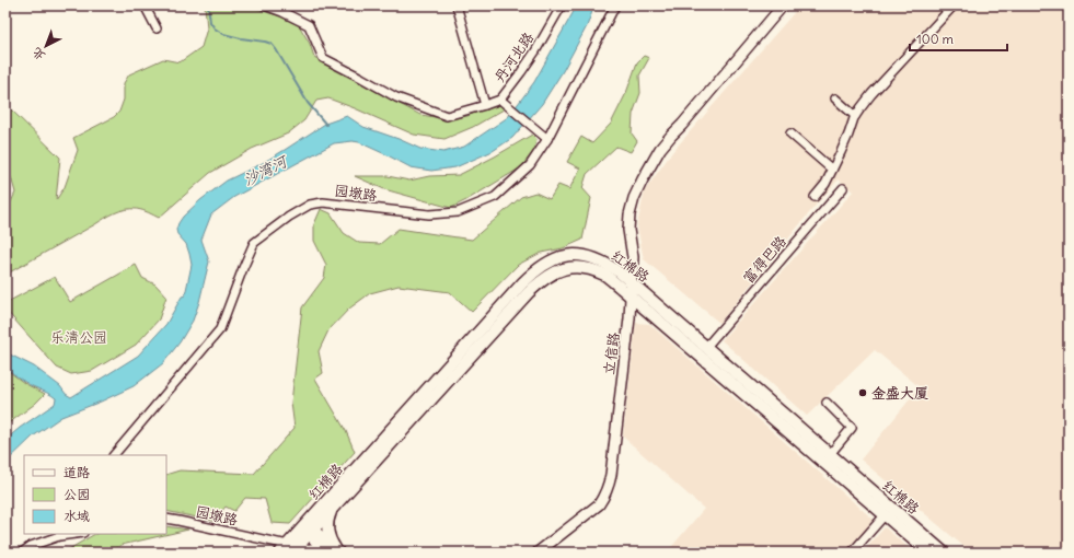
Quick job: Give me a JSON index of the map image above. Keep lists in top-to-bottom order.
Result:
{
  "streets": {
    "main road": ["红棉路"],
    "street": [
      "丹河北路",
      "园墩路",
      "富得巴路",
      "立信路"
    ]
  },
  "crossings": [
    ["园墩路", "红棉路"],
    ["富得巴路", "红棉路"],
    ["红棉路", "立信路"]
  ],
  "water": ["沙湾河"],
  "parks": ["乐清公园"],
  "places": ["金盛大厦"],
  "legend": ["道路", "公园", "水域"],
  "scale_bar": "100 m",
  "north": "bottom left"
}
